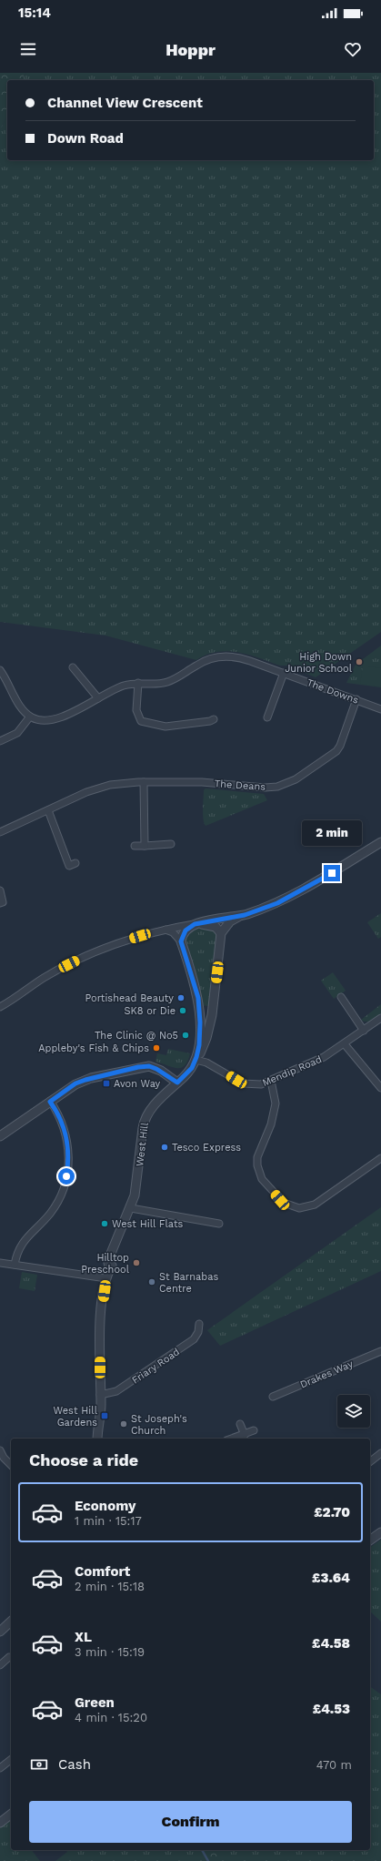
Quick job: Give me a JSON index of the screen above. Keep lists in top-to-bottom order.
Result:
{
  "streets": {
    "street": [
      "The Downs",
      "The Deans",
      "Mendip Road",
      "West Hill",
      "Friary Road",
      "Drakes Way"
    ]
  },
  "crossings": [
    ["The Downs", "The Deans"],
    ["Mendip Road", "West Hill"],
    ["West Hill", "Friary Road"]
  ],
  "places": {
    "other": [
      "High Down Junior School",
      "Portishead Beauty",
      "SK8 or Die",
      "The Clinic @ No5",
      "Appleby's Fish & Chips",
      "Tesco Express",
      "West Hill Flats",
      "Hilltop Preschool",
      "St Barnabas Centre",
      "St Joseph's Church"
    ],
    "transit": ["Avon Way", "West Hill Gardens"]
  },
  "page": {
    "status": "15:14",
    "header": "Hoppr",
    "banner": ["Channel View Crescent", "Down Road"],
    "bubble": "2 min",
    "heading": "Choose a ride",
    "list": [
      {
        "name": "Economy",
        "note": "1 min · 15:17",
        "value": "£2.70"
      },
      {
        "name": "Comfort",
        "note": "2 min · 15:18",
        "value": "£3.64"
      },
      {
        "name": "XL",
        "note": "3 min · 15:19",
        "value": "£4.58"
      },
      {
        "name": "Green",
        "note": "4 min · 15:20",
        "value": "£4.53"
      }
    ],
    "pay": ["Cash", "470 m"],
    "buttons": "Confirm"
  }
}
